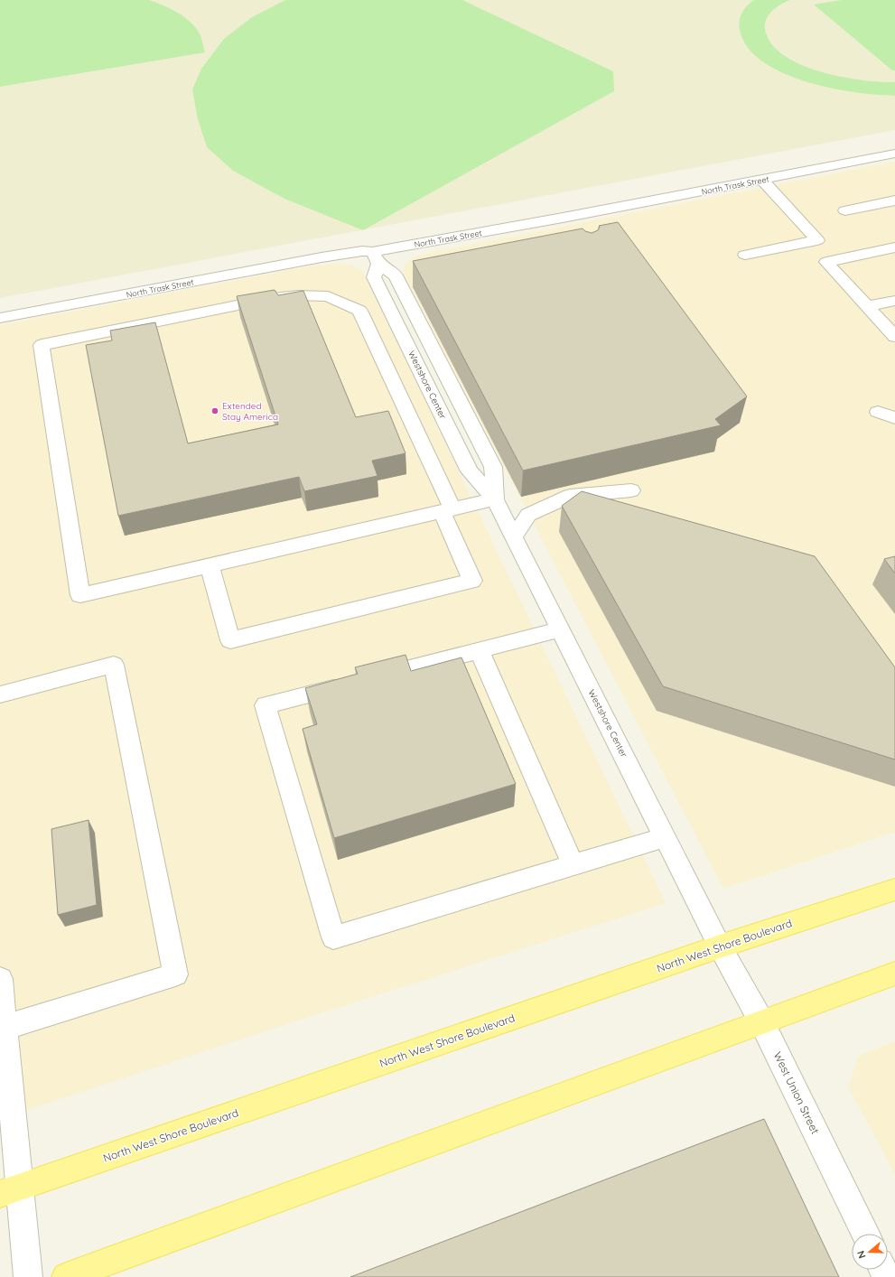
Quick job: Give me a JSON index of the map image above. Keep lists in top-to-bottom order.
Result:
{
  "streets": {
    "main road": ["North West Shore Boulevard"],
    "street": ["North Trask Street", "Westshore Center", "West Union Street"]
  },
  "crossings": [
    ["North Trask Street", "Westshore Center"],
    ["Westshore Center", "North West Shore Boulevard"],
    ["Westshore Center", "West Union Street"],
    ["North West Shore Boulevard", "West Union Street"]
  ],
  "places": ["Extended Stay America"],
  "north": "left"
}
